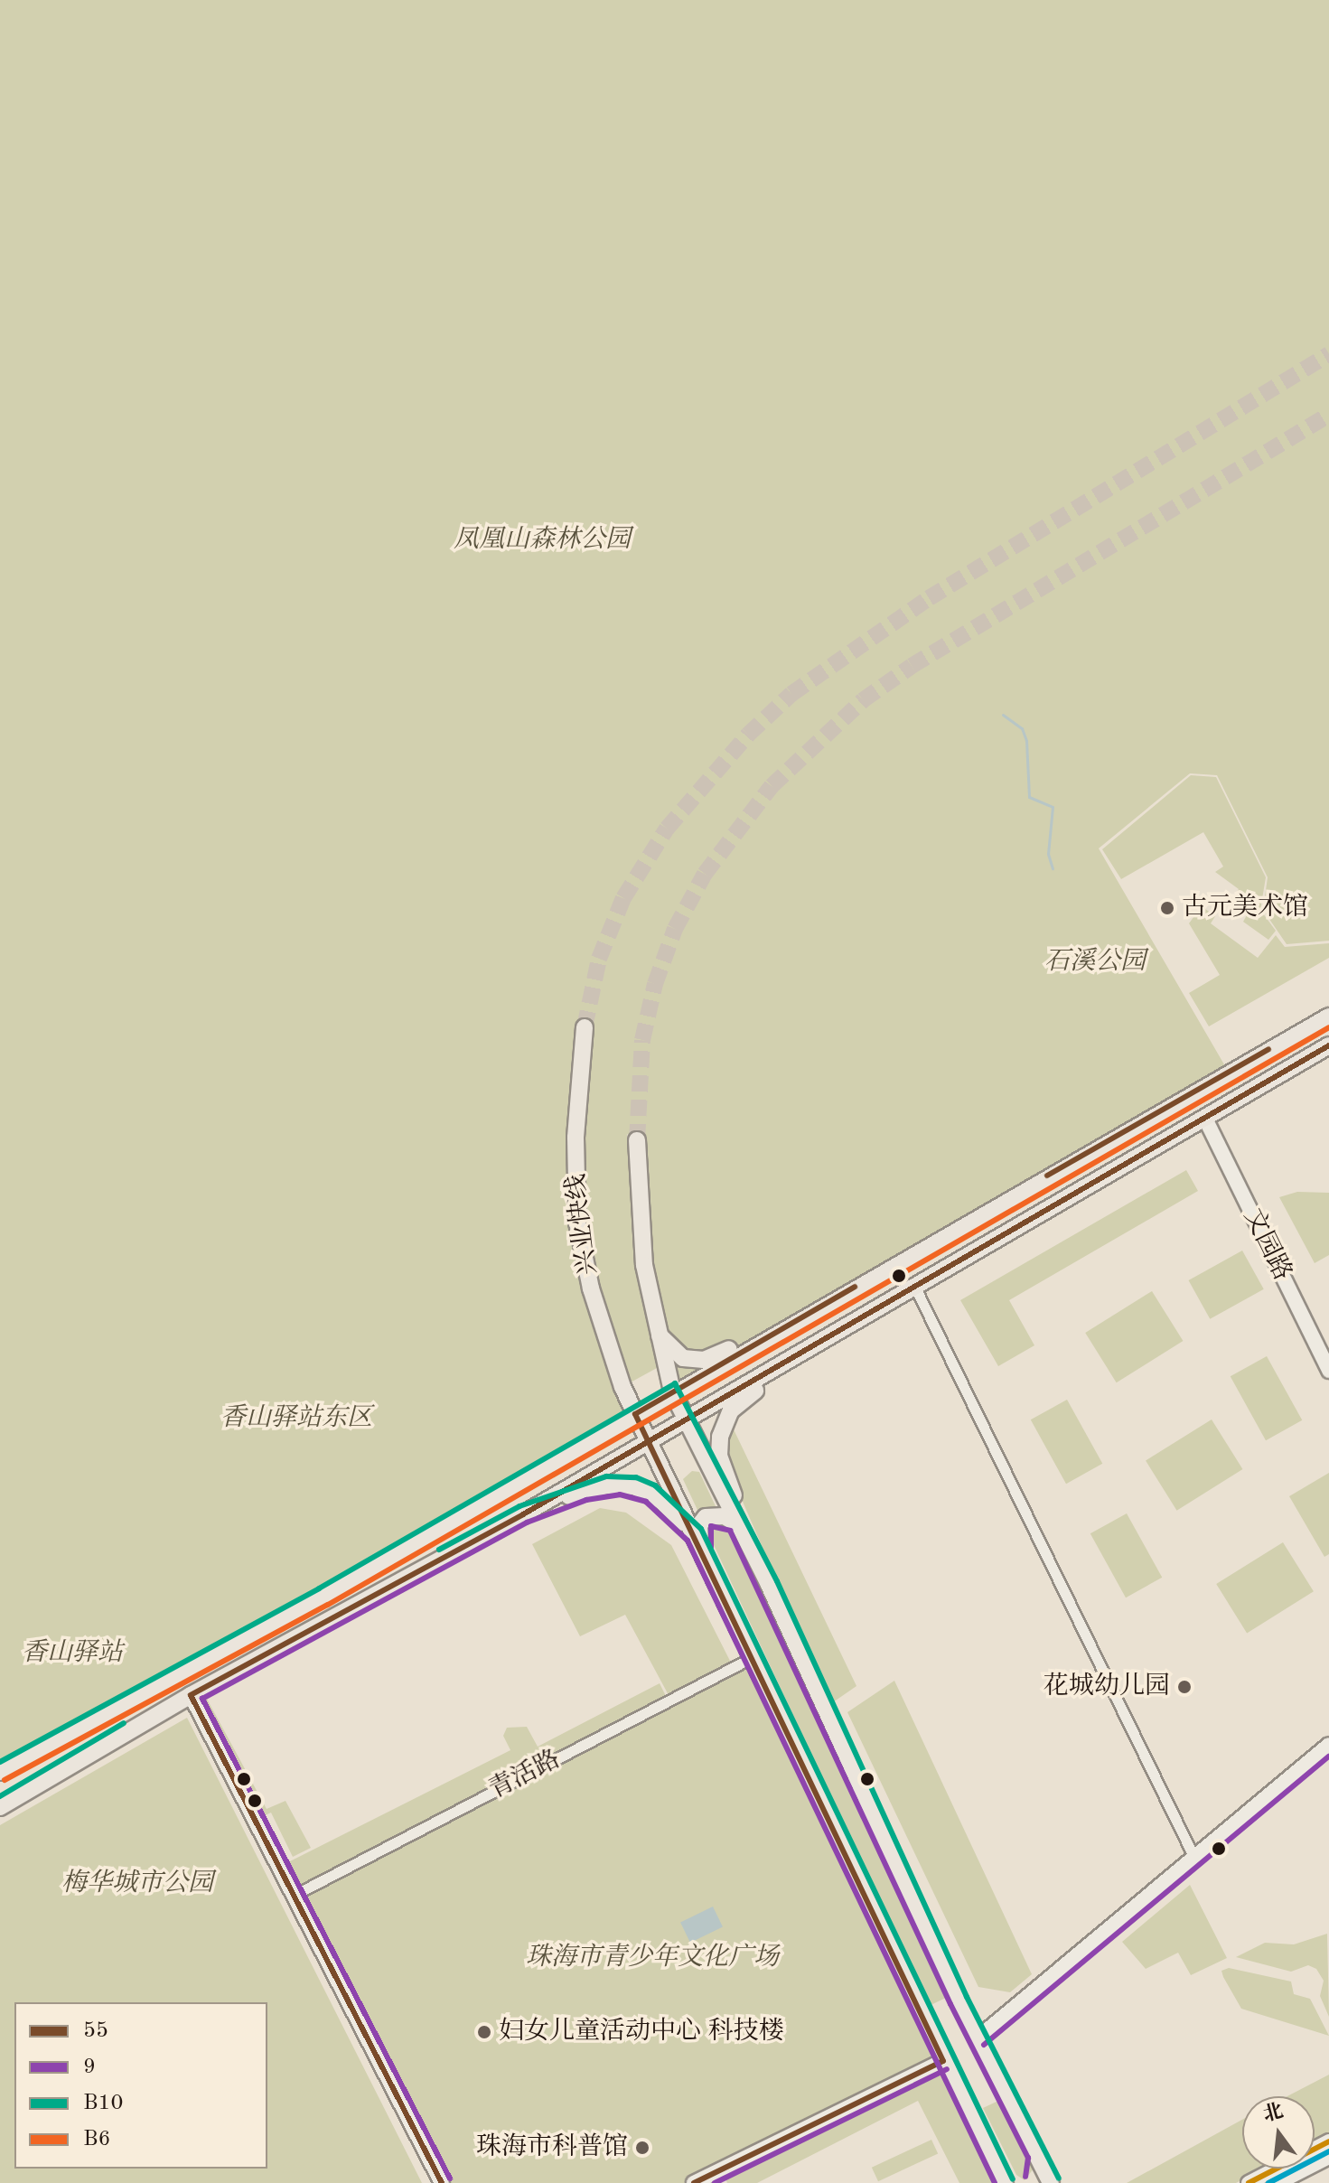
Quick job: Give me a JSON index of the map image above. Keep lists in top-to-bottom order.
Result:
{
  "streets": {
    "main road": ["兴业快线"],
    "street": ["文园路", "青活路"]
  },
  "crossings": [
    ["兴业快线", "青活路"]
  ],
  "parks": [
    "凤凰山森林公园",
    "石溪公园",
    "香山驿站东区",
    "香山驿站",
    "梅华城市公园",
    "珠海市青少年文化广场"
  ],
  "places": [
    "古元美术馆",
    "花城幼儿园",
    "妇女儿童活动中心 科技楼",
    "珠海市科普馆"
  ],
  "lines": [
    "transit line B6",
    "transit line 55",
    "transit line B10",
    "transit line 9"
  ],
  "legend": [
    "55",
    "9",
    "B10",
    "B6"
  ],
  "north": "top"
}
